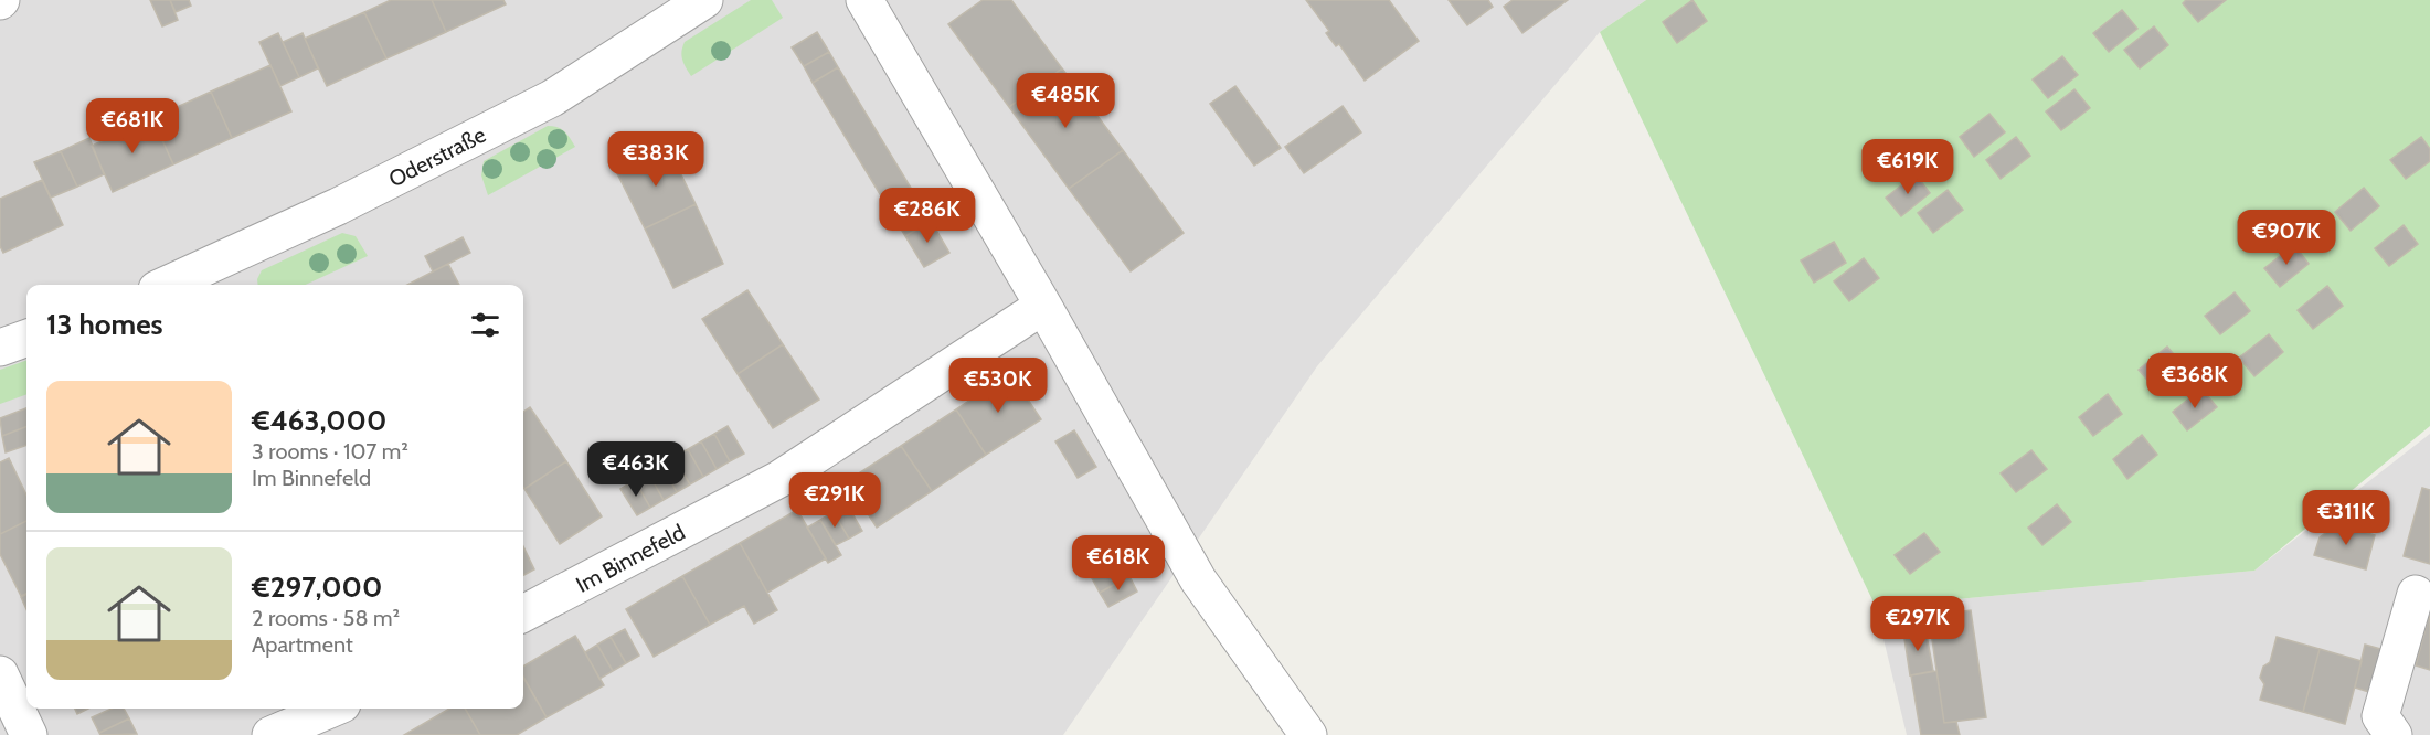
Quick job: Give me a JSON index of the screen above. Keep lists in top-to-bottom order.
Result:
{
  "streets": {
    "street": ["Oderstraße", "Im Binnefeld"]
  },
  "page": {
    "price": [
      "€485K",
      "€681K",
      "€383K",
      "€619K",
      "€286K",
      "€907K",
      "€368K",
      "€530K",
      "€463K",
      "€291K",
      "€311K",
      "€618K",
      "€297K"
    ],
    "heading": "13 homes",
    "list": [
      {
        "name": "€463,000",
        "note": "3 rooms · 107 m² · Im Binnefeld"
      },
      {
        "name": "€297,000",
        "note": "2 rooms · 58 m² · Apartment"
      }
    ]
  }
}
